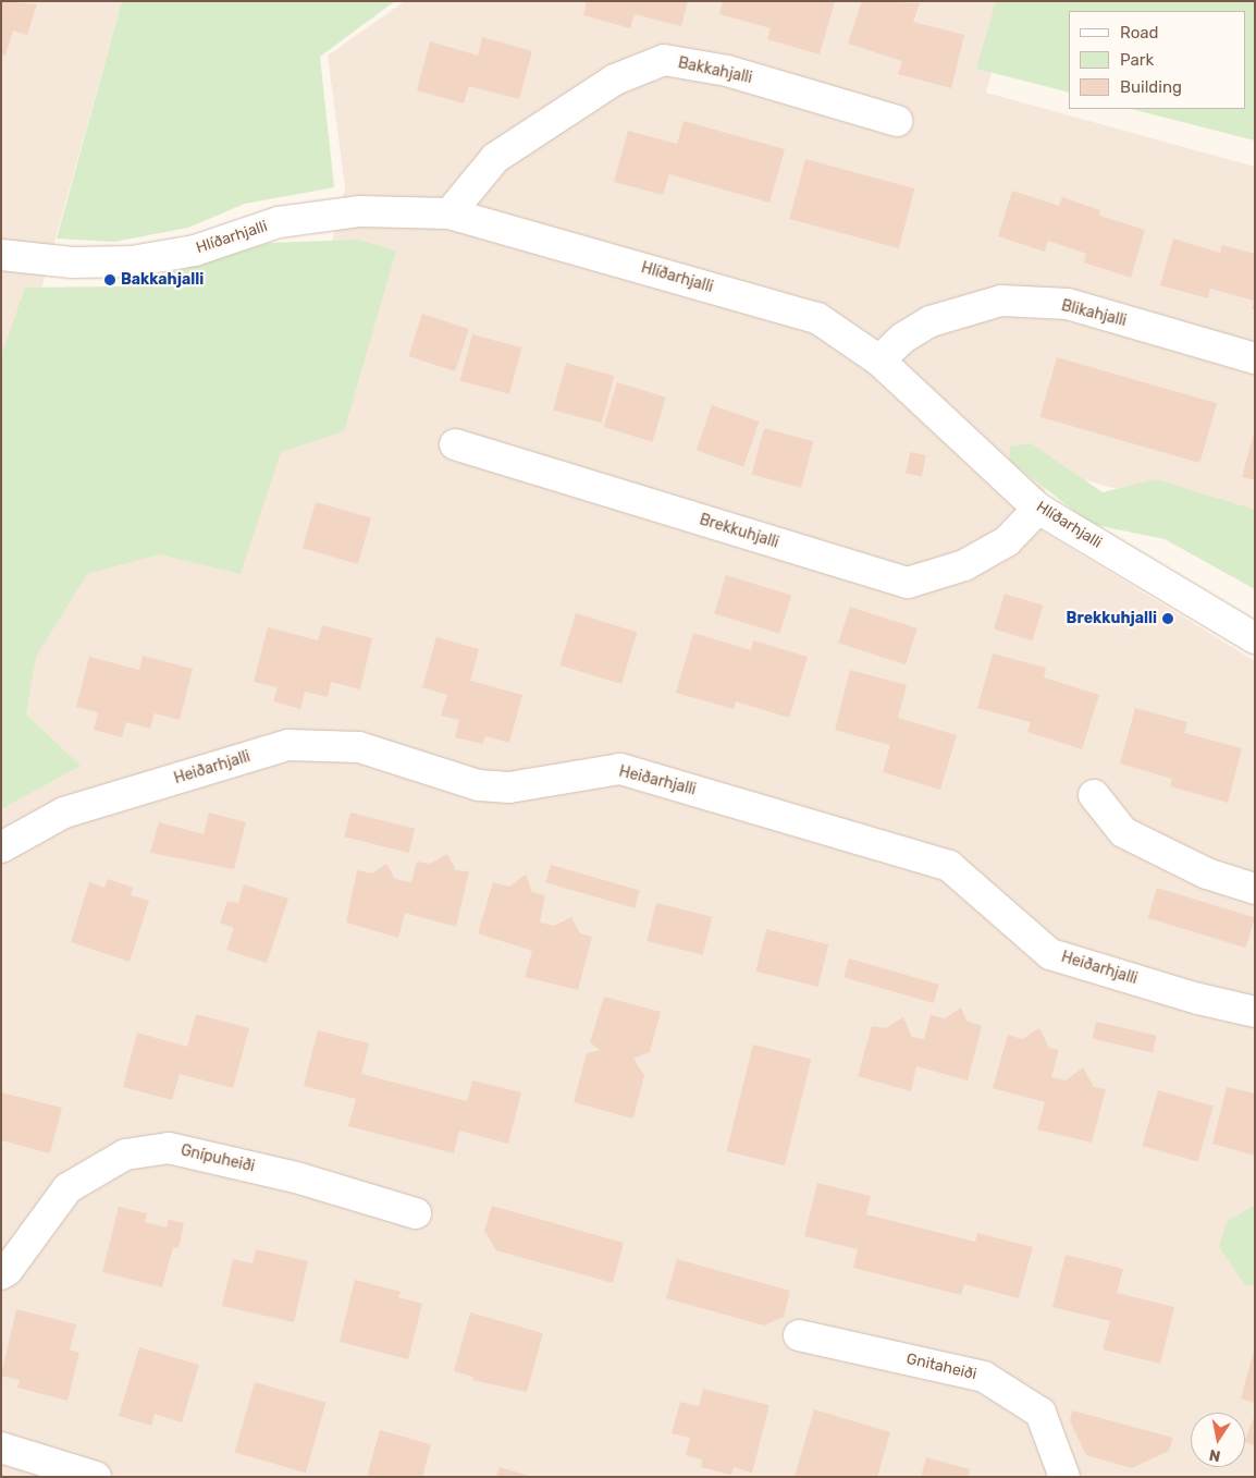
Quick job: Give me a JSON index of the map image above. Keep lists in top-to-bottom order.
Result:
{
  "streets": {
    "street": [
      "Bakkahjalli",
      "Hlíðarhjalli",
      "Blikahjalli",
      "Brekkuhjalli",
      "Heiðarhjalli",
      "Gnípuheiði",
      "Gnitaheiði"
    ]
  },
  "crossings": [
    ["Bakkahjalli", "Hlíðarhjalli"],
    ["Hlíðarhjalli", "Blikahjalli"],
    ["Hlíðarhjalli", "Brekkuhjalli"]
  ],
  "places": ["Bakkahjalli", "Brekkuhjalli"],
  "legend": ["Road", "Park", "Building"],
  "north": "bottom"
}
